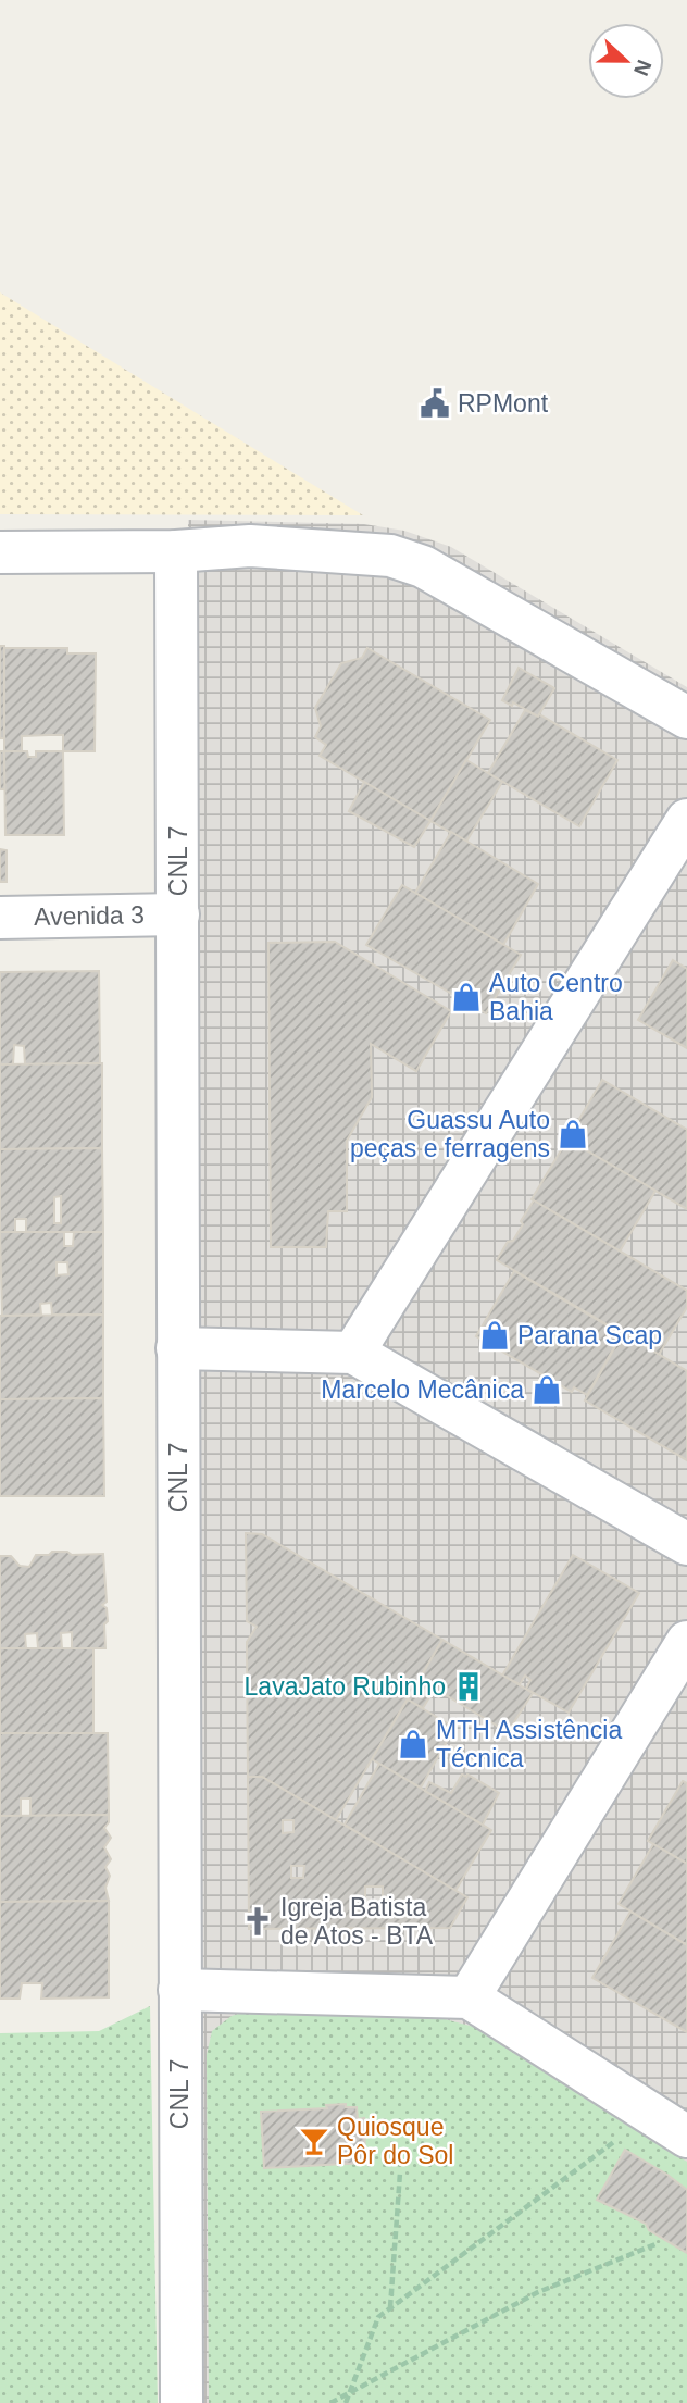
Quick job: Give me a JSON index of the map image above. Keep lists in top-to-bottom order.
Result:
{
  "streets": {
    "street": ["CNL 7", "Avenida 3"]
  },
  "crossings": [
    ["CNL 7", "Avenida 3"]
  ],
  "places": {
    "public building": ["RPMont"],
    "shop": [
      "Auto Centro Bahia",
      "Guassu Auto peças e ferragens",
      "Parana Scap",
      "Marcelo Mecânica",
      "MTH Assistência Técnica"
    ],
    "building": ["LavaJato Rubinho"],
    "church": ["Igreja Batista de Atos - BTA"],
    "bar": ["Quiosque Pôr do Sol"]
  },
  "north": "right"
}
